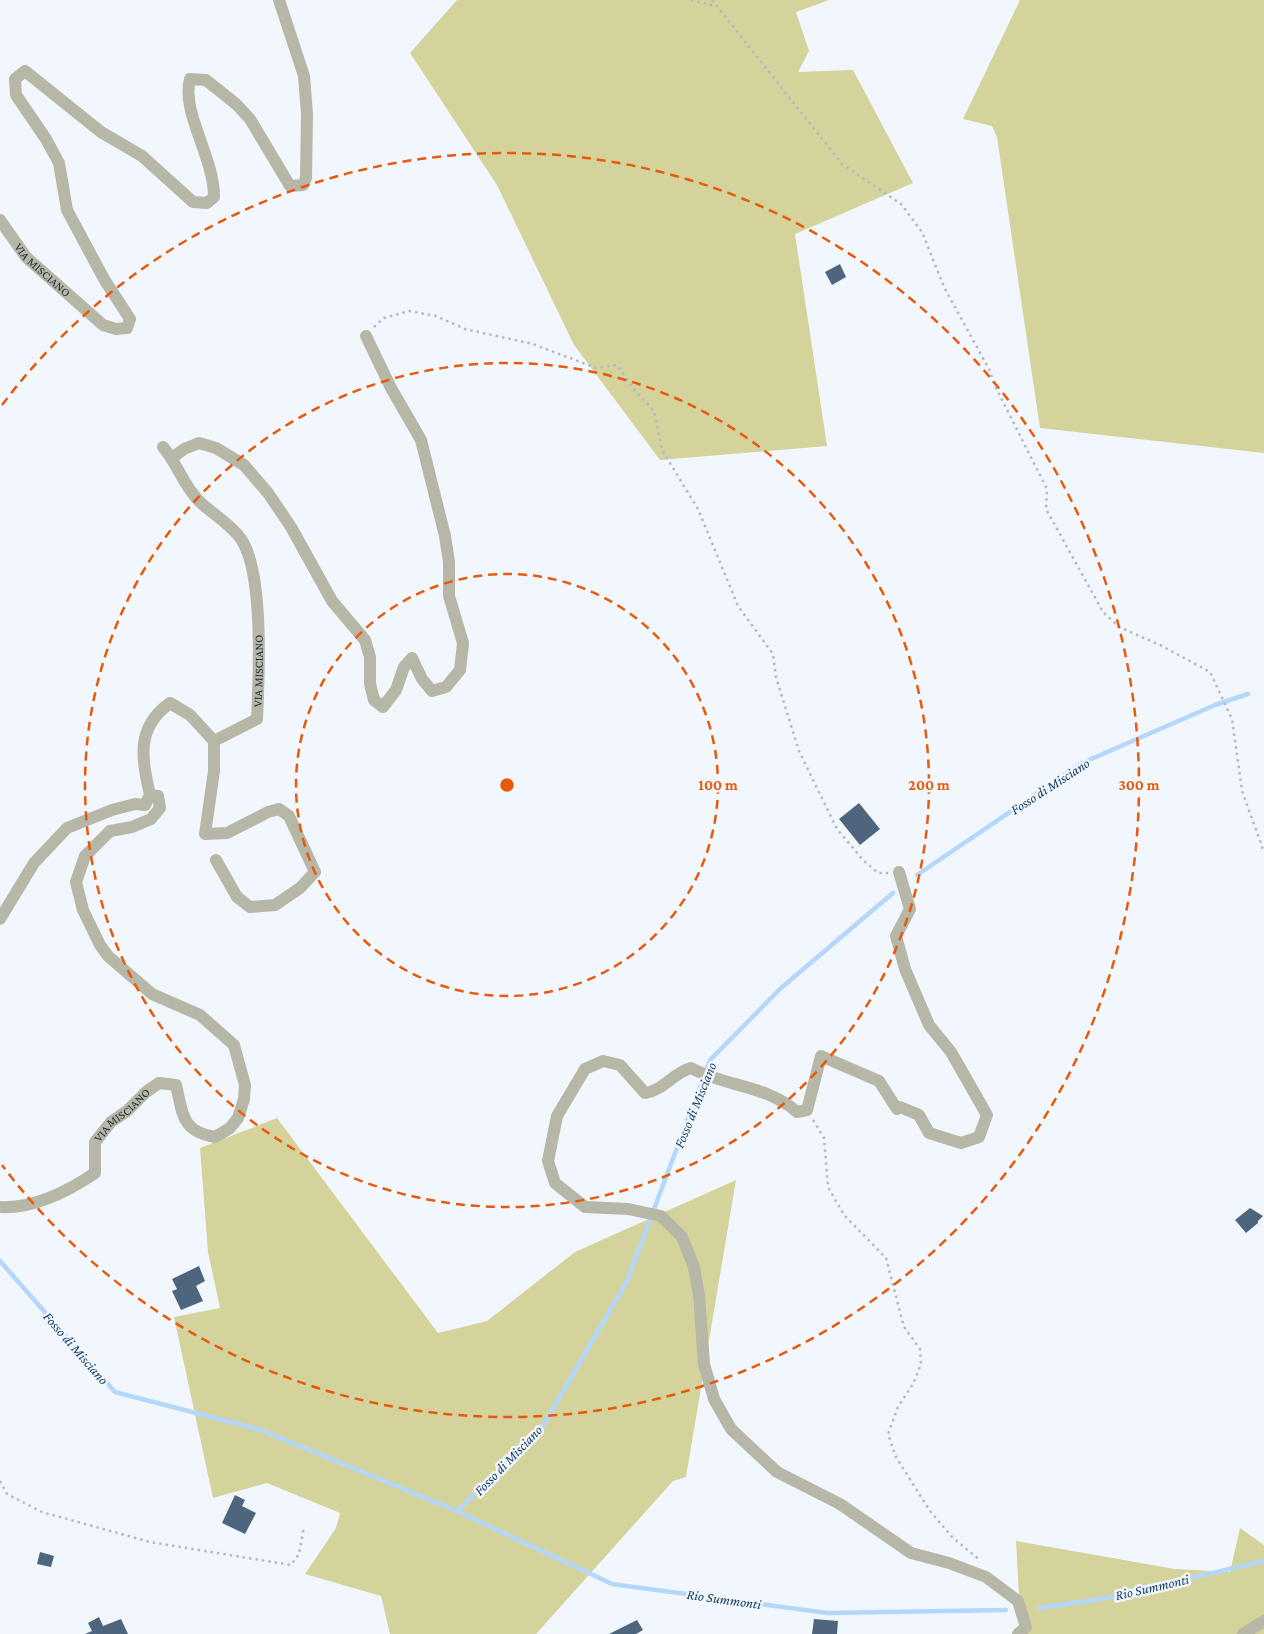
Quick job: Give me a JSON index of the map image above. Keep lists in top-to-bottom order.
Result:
{
  "streets": {
    "street": ["VIA MISCIANO"]
  },
  "water": ["Fosso di Misciano", "Rio Summonti"],
  "rings": ["100 m", "200 m", "300 m"]
}
